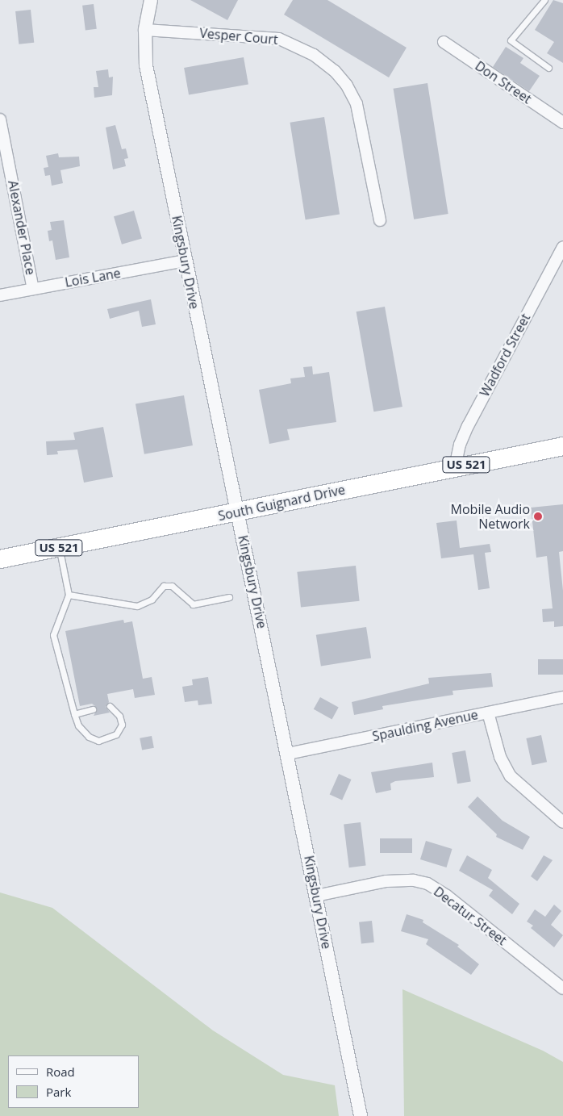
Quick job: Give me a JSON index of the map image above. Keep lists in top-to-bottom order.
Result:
{
  "streets": {
    "highway": ["US 521", "South Guignard Drive"],
    "street": [
      "Vesper Court",
      "Don Street",
      "Alexander Place",
      "Kingsbury Drive",
      "Lois Lane",
      "Wadford Street",
      "Spaulding Avenue",
      "Decatur Street"
    ]
  },
  "crossings": [
    ["Vesper Court", "Kingsbury Drive"],
    ["Alexander Place", "Lois Lane"],
    ["Kingsbury Drive", "Lois Lane"],
    ["Kingsbury Drive", "South Guignard Drive"],
    ["Kingsbury Drive", "Spaulding Avenue"],
    ["Kingsbury Drive", "Decatur Street"],
    ["Wadford Street", "South Guignard Drive"]
  ],
  "places": ["Mobile Audio Network"],
  "legend": ["Road", "Park"]
}
